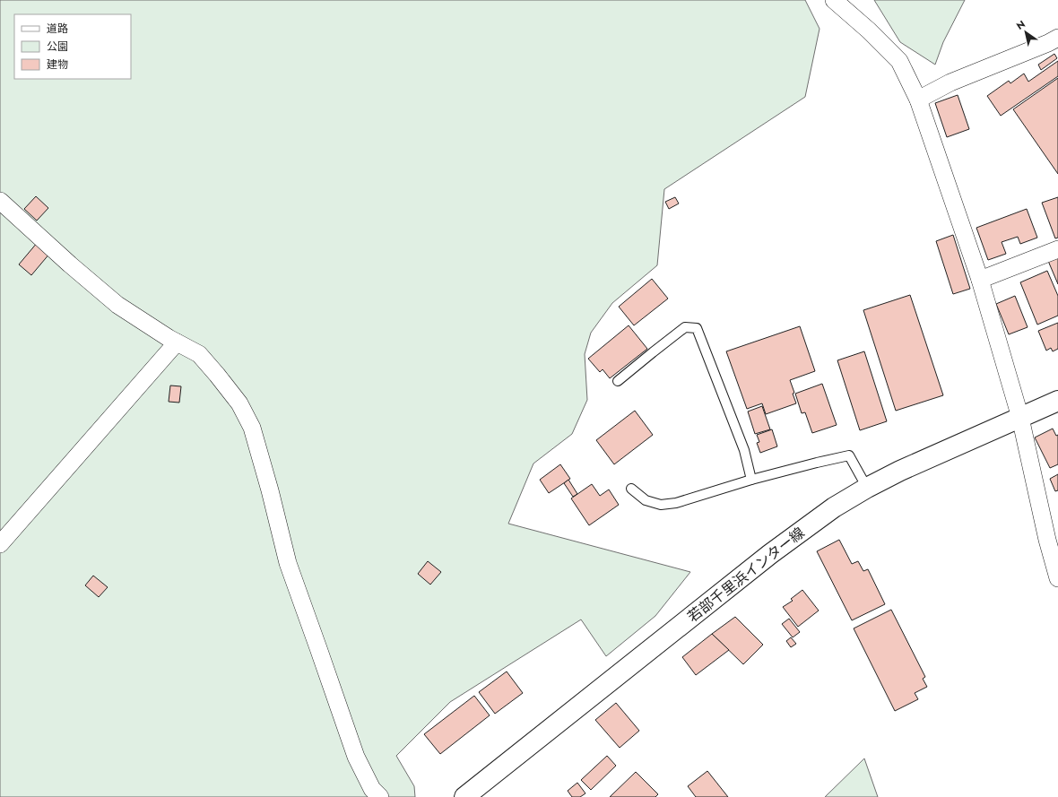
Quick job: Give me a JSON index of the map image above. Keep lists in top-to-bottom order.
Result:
{
  "streets": {
    "main road": ["若部千里浜インター線"]
  },
  "legend": ["道路", "公園", "建物"],
  "north": "top left"
}
